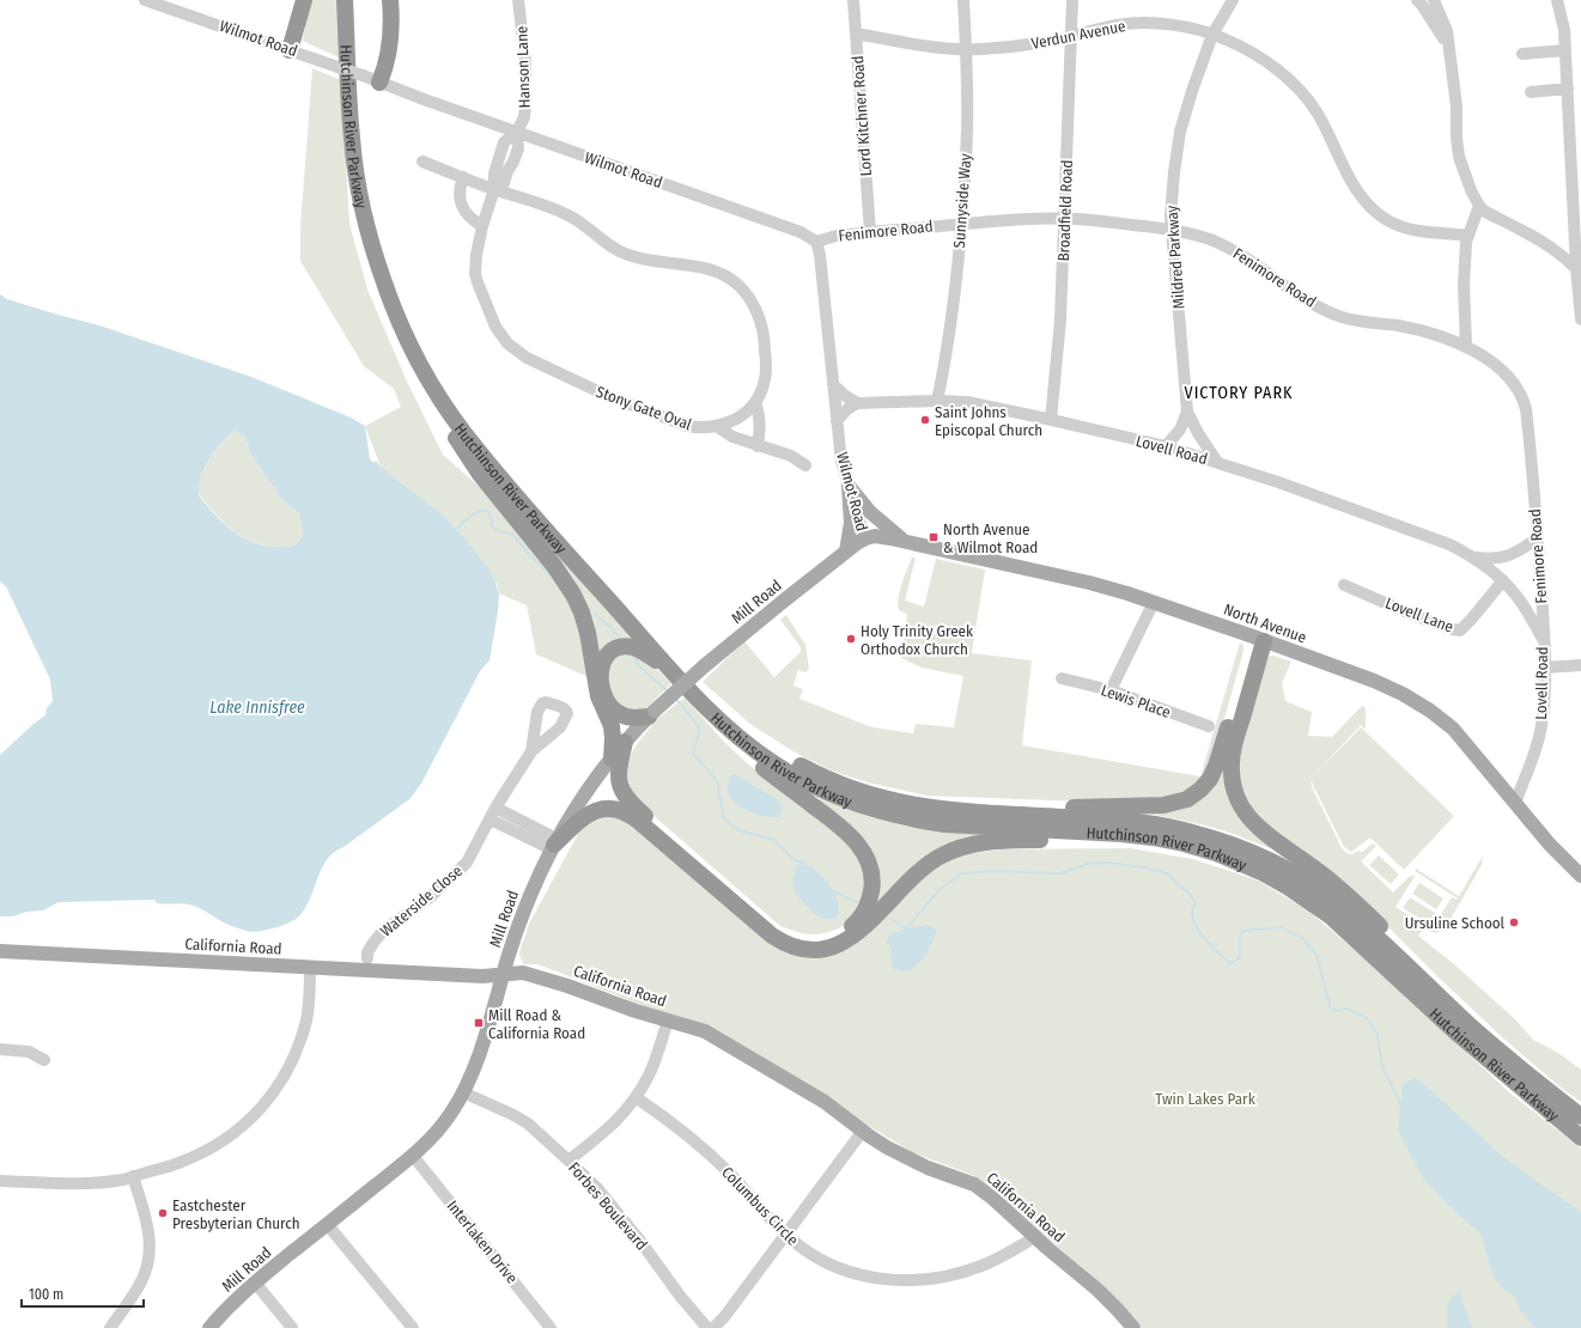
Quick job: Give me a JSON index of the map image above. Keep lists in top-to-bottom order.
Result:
{
  "streets": {
    "highway": ["Hutchinson River Parkway"],
    "main road": ["Mill Road", "North Avenue", "California Road"],
    "street": [
      "Verdun Avenue",
      "Wilmot Road",
      "Hanson Lane",
      "Lord Kitchner Road",
      "Sunnyside Way",
      "Broadfield Road",
      "Fenimore Road",
      "Mildred Parkway",
      "Stony Gate Oval",
      "Lovell Road",
      "Lovell Lane",
      "Lewis Place",
      "Waterside Close",
      "Forbes Boulevard",
      "Columbus Circle",
      "Interlaken Drive"
    ]
  },
  "crossings": [
    ["Verdun Avenue", "Lord Kitchner Road"],
    ["Verdun Avenue", "Sunnyside Way"],
    ["Verdun Avenue", "Broadfield Road"],
    ["Verdun Avenue", "Mildred Parkway"],
    ["Wilmot Road", "Hanson Lane"],
    ["Wilmot Road", "Fenimore Road"],
    ["Wilmot Road", "Stony Gate Oval"],
    ["Wilmot Road", "Mill Road"],
    ["Wilmot Road", "North Avenue"],
    ["Hanson Lane", "Stony Gate Oval"],
    ["Lord Kitchner Road", "Fenimore Road"],
    ["Sunnyside Way", "Fenimore Road"],
    ["Sunnyside Way", "Lovell Road"],
    ["Broadfield Road", "Fenimore Road"],
    ["Broadfield Road", "Lovell Road"],
    ["Fenimore Road", "Mildred Parkway"],
    ["Fenimore Road", "Lovell Road"],
    ["Mildred Parkway", "Lovell Road"],
    ["Lovell Road", "Lovell Lane"],
    ["Lovell Road", "North Avenue"],
    ["Mill Road", "North Avenue"],
    ["Mill Road", "California Road"],
    ["Mill Road", "Forbes Boulevard"],
    ["Mill Road", "Interlaken Drive"],
    ["California Road", "Columbus Circle"]
  ],
  "districts": ["VICTORY PARK"],
  "water": ["Lake Innisfree"],
  "parks": ["Twin Lakes Park"],
  "places": {
    "other": [
      "Saint Johns Episcopal Church",
      "Holy Trinity Greek Orthodox Church",
      "Ursuline School",
      "Eastchester Presbyterian Church"
    ],
    "transit": ["North Avenue & Wilmot Road", "Mill Road & California Road"]
  },
  "scale_bar": "100 m"
}
